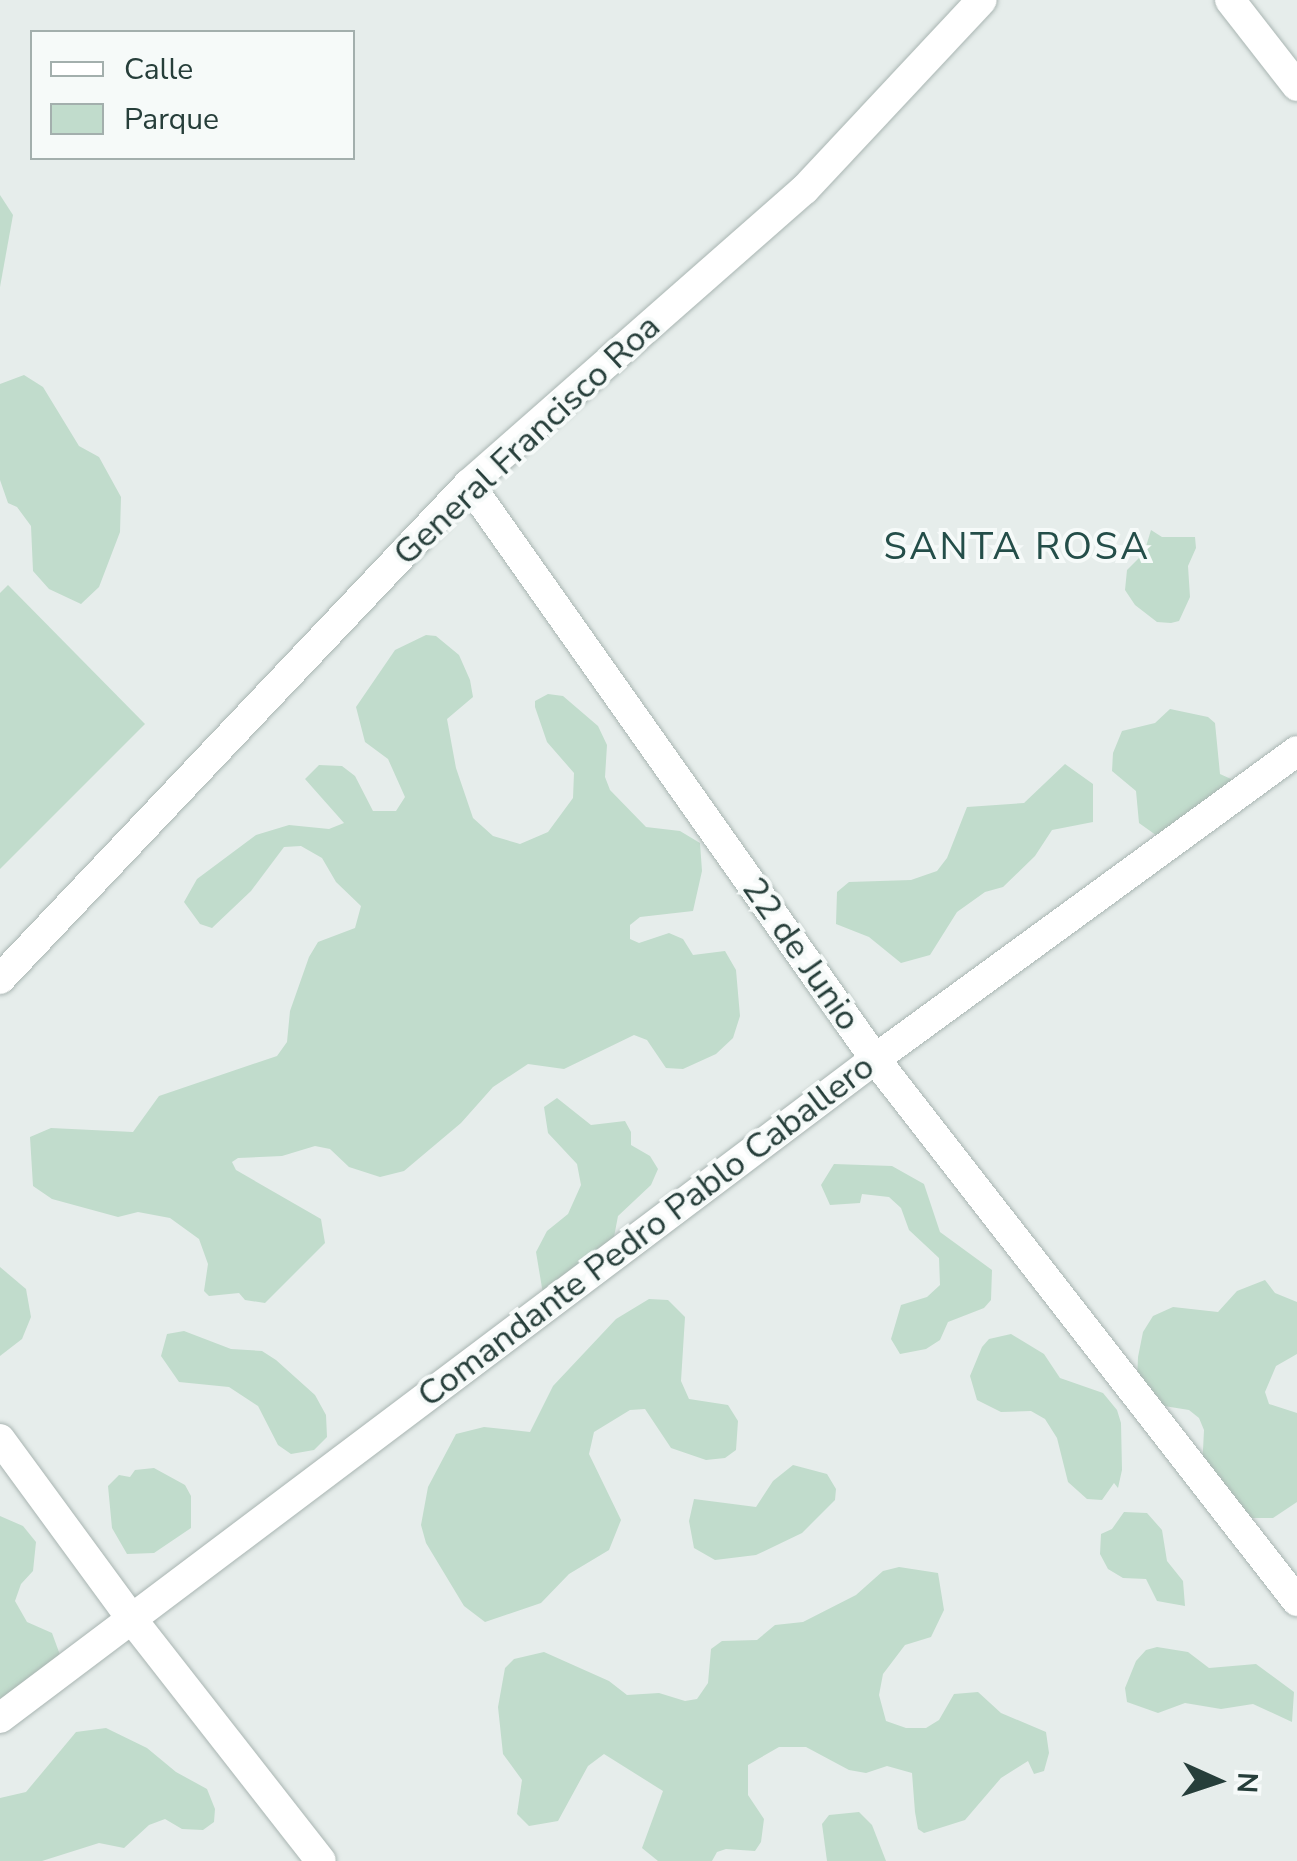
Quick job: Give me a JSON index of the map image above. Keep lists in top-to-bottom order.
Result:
{
  "streets": {
    "street": ["General Francisco Roa", "22 de Junio", "Comandante Pedro Pablo Caballero"]
  },
  "crossings": [
    ["General Francisco Roa", "22 de Junio"],
    ["22 de Junio", "Comandante Pedro Pablo Caballero"]
  ],
  "districts": ["SANTA ROSA"],
  "legend": ["Calle", "Parque"],
  "north": "right"
}
